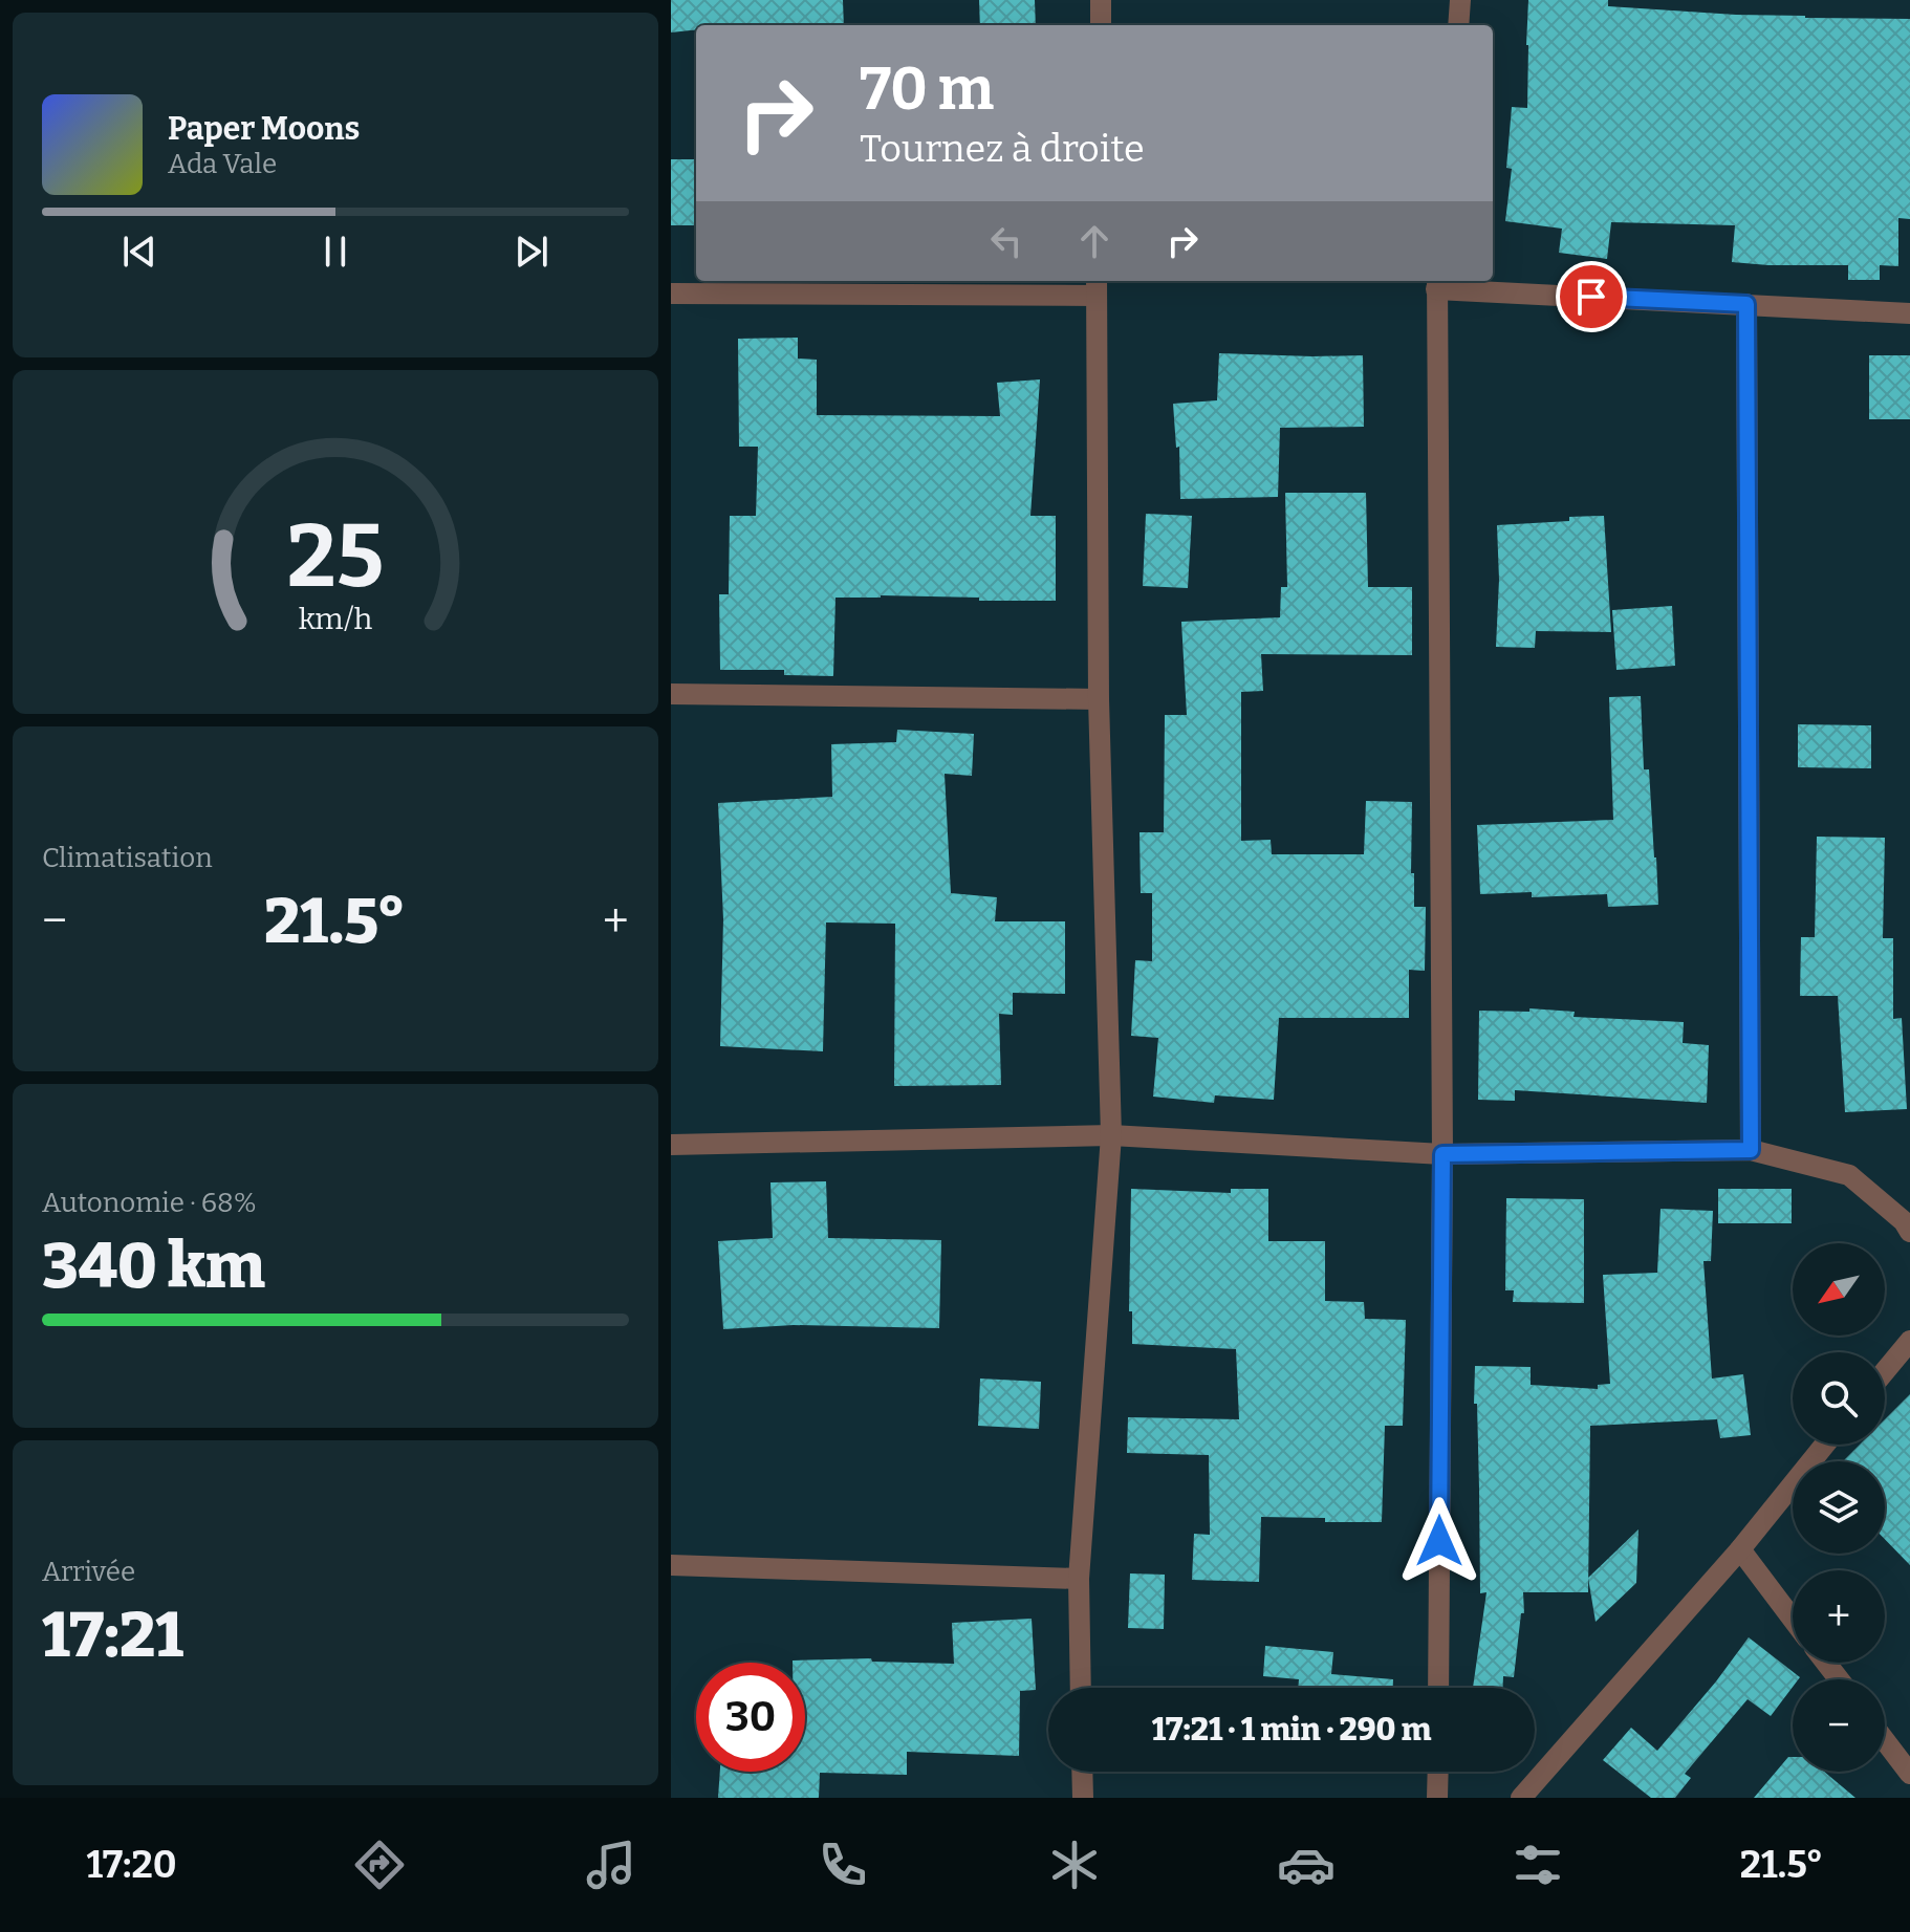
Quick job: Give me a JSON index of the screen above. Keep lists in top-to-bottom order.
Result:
{
  "north": "bottom left",
  "page": {
    "turn": ["70 m", "Tournez à droite"],
    "song": ["Paper Moons", "Ada Vale"],
    "tile": [
      "Climatisation",
      ["Autonomie · 68%", "340 km"],
      ["Arrivée", "17:21"]
    ],
    "heat": ["−", "21.5°", "+"],
    "map_buttons": ["+", "−"],
    "limit": "30",
    "trip": "17:21 · 1 min · 290 m",
    "tabs": ["17:20", "21.5°"],
    "gauge": ["25", "km/h"]
  }
}
